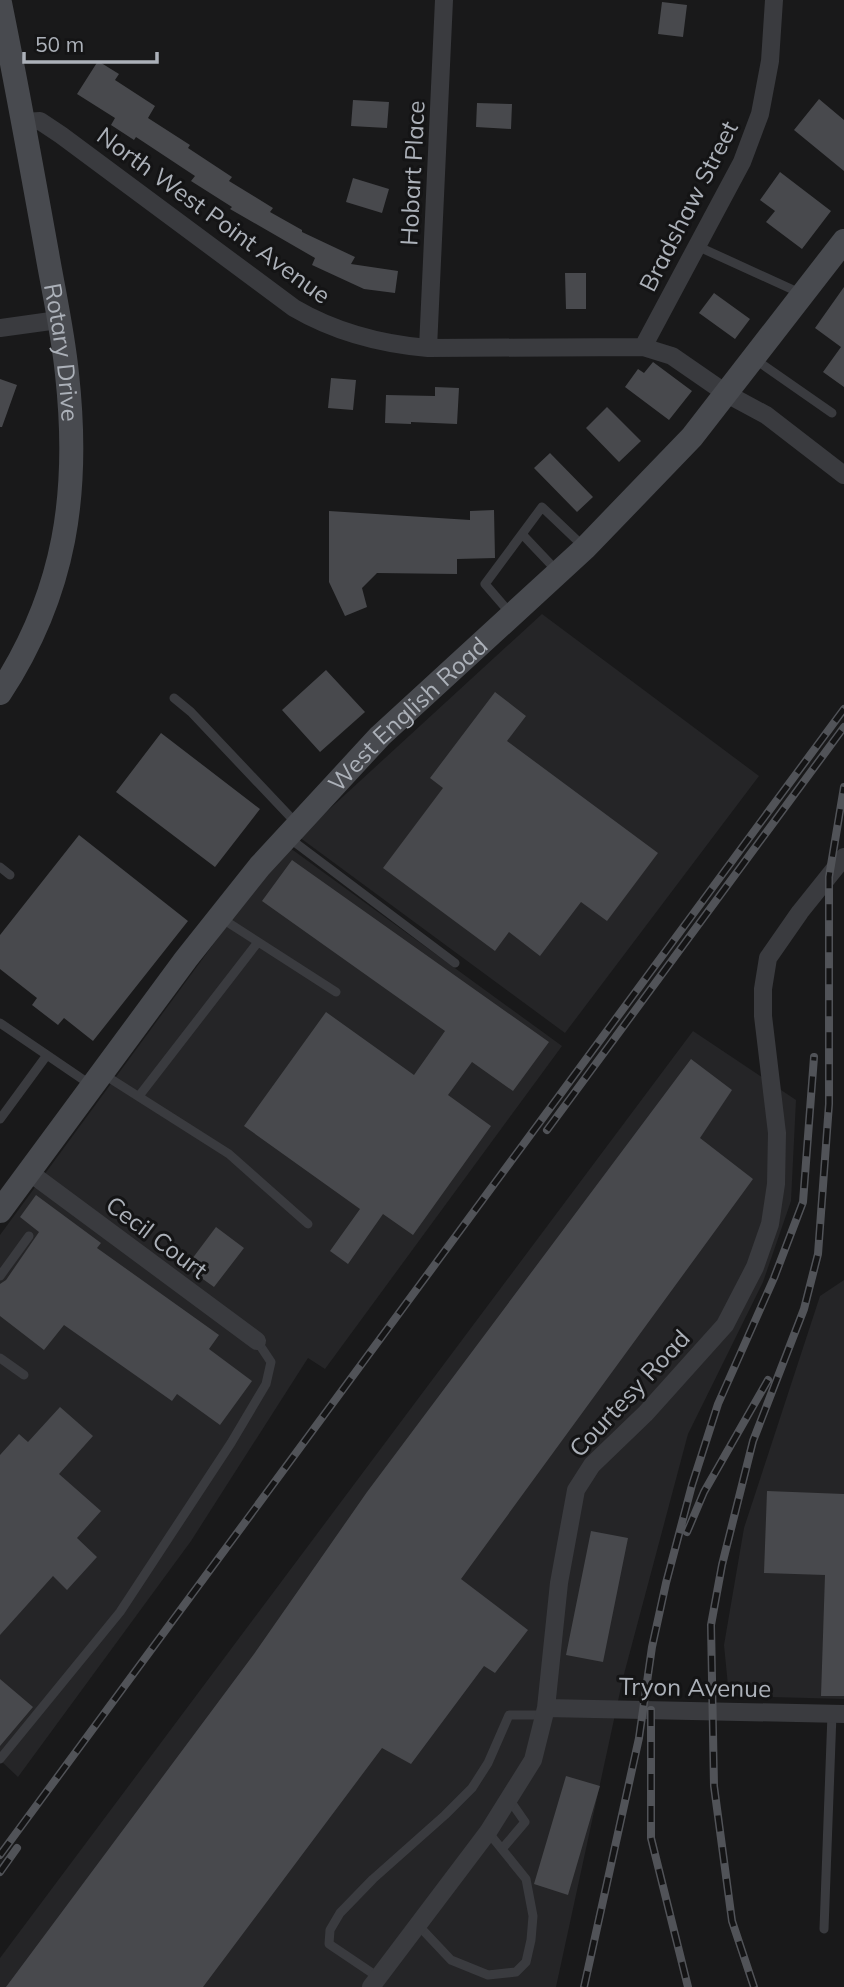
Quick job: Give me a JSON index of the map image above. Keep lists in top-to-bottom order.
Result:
{
  "streets": {
    "main road": ["Rotary Drive", "West English Road"],
    "street": [
      "Hobart Place",
      "Bradshaw Street",
      "North West Point Avenue",
      "Cecil Court",
      "Courtesy Road",
      "Tryon Avenue"
    ]
  },
  "crossings": [
    ["Hobart Place", "North West Point Avenue"],
    ["Bradshaw Street", "North West Point Avenue"],
    ["North West Point Avenue", "Rotary Drive"],
    ["North West Point Avenue", "West English Road"],
    ["West English Road", "Cecil Court"],
    ["Courtesy Road", "Tryon Avenue"]
  ],
  "scale_bar": "50 m"
}
